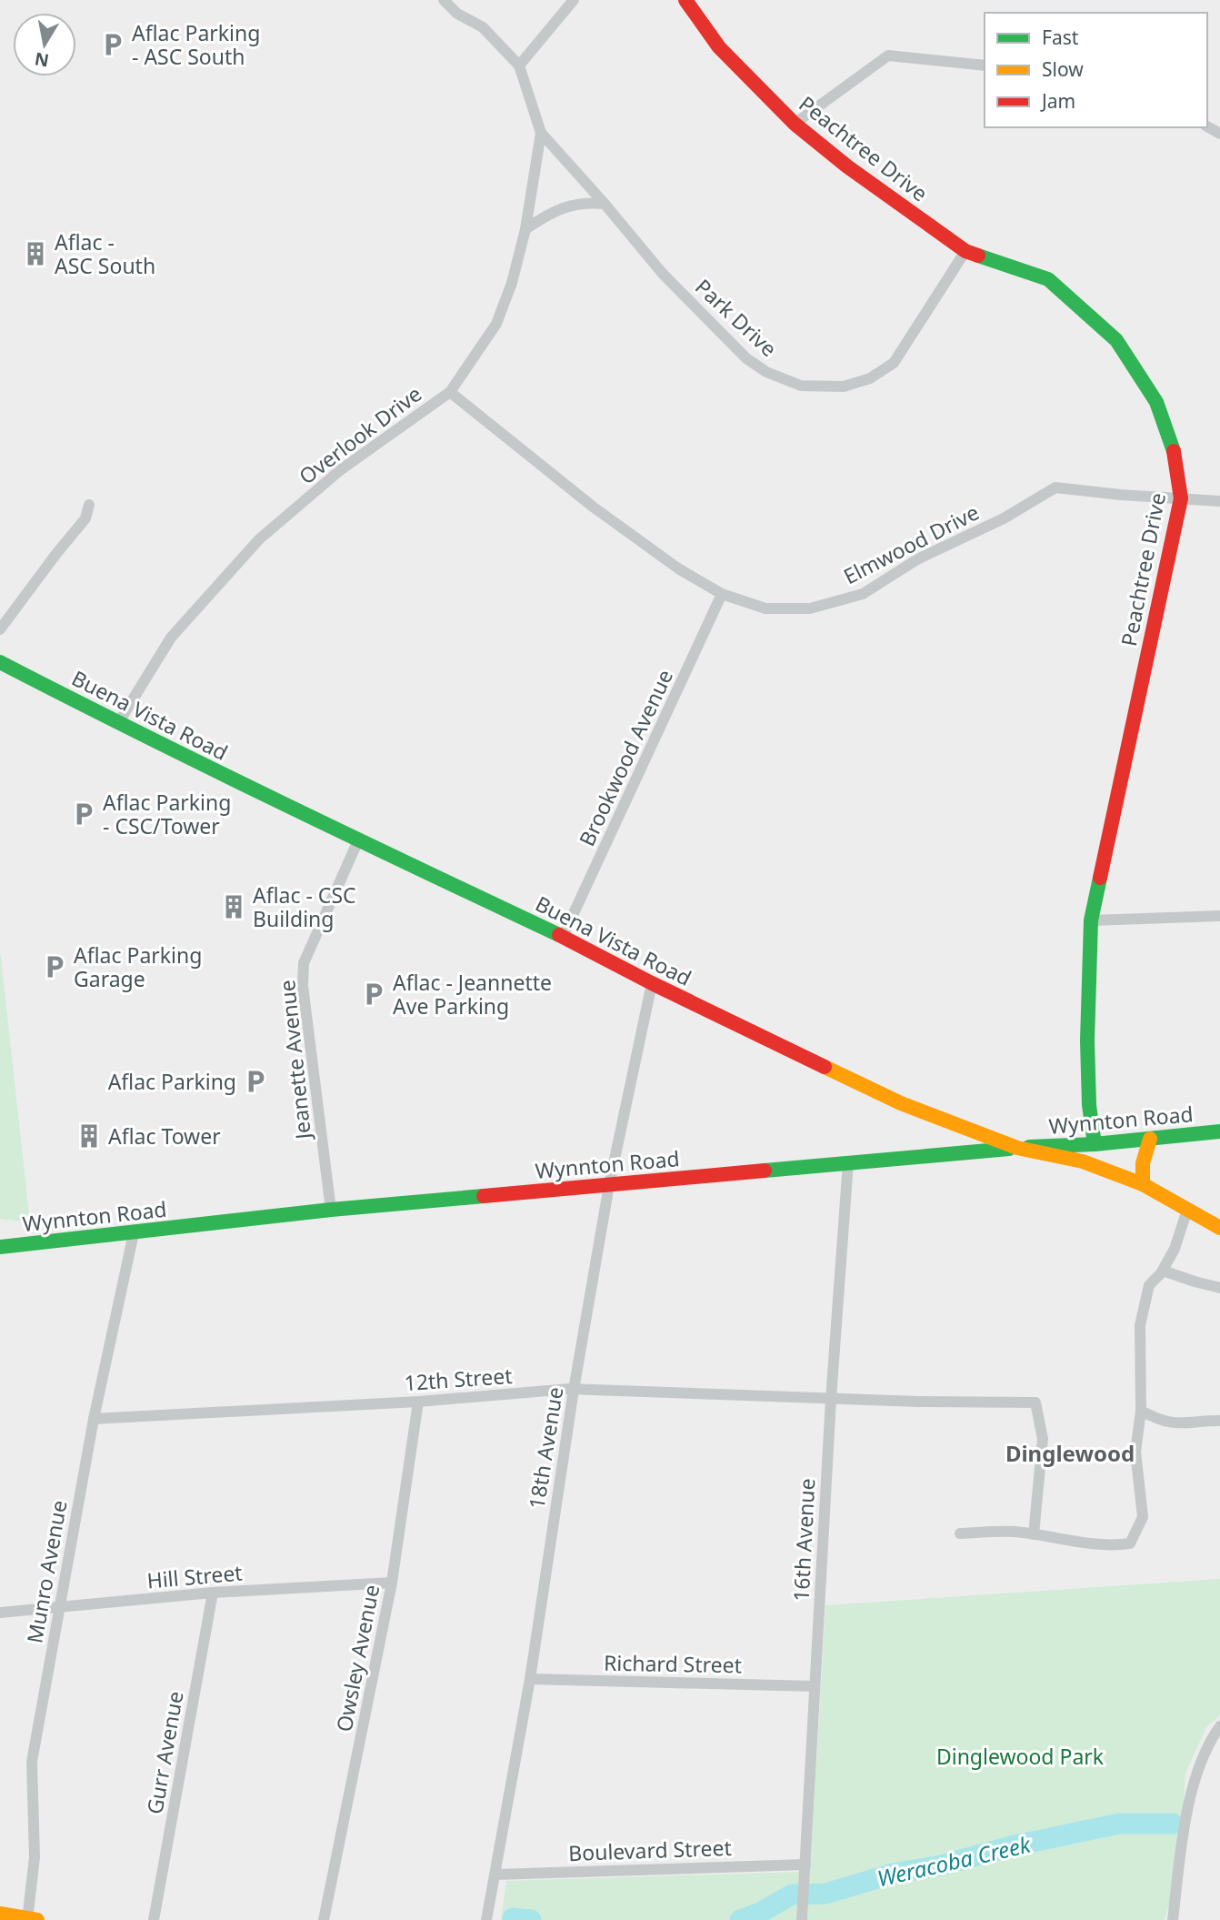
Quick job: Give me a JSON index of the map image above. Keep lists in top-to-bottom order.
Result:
{
  "streets": {
    "main road": ["Peachtree Drive", "Buena Vista Road", "Wynnton Road"],
    "street": [
      "Park Drive",
      "Overlook Drive",
      "Elmwood Drive",
      "Brookwood Avenue",
      "Jeanette Avenue",
      "12th Street",
      "18th Avenue",
      "16th Avenue",
      "Munro Avenue",
      "Hill Street",
      "Owsley Avenue",
      "Richard Street",
      "Gurr Avenue",
      "Boulevard Street"
    ]
  },
  "crossings": [
    ["Peachtree Drive", "Park Drive"],
    ["Peachtree Drive", "Elmwood Drive"],
    ["Peachtree Drive", "Wynnton Road"],
    ["Park Drive", "Overlook Drive"],
    ["Overlook Drive", "Elmwood Drive"],
    ["Overlook Drive", "Buena Vista Road"],
    ["Elmwood Drive", "Brookwood Avenue"],
    ["Buena Vista Road", "Brookwood Avenue"],
    ["Buena Vista Road", "Jeanette Avenue"],
    ["Buena Vista Road", "Wynnton Road"],
    ["Buena Vista Road", "18th Avenue"],
    ["Jeanette Avenue", "Wynnton Road"],
    ["Wynnton Road", "18th Avenue"],
    ["Wynnton Road", "16th Avenue"],
    ["Wynnton Road", "Munro Avenue"],
    ["12th Street", "18th Avenue"],
    ["12th Street", "16th Avenue"],
    ["12th Street", "Munro Avenue"],
    ["12th Street", "Owsley Avenue"],
    ["18th Avenue", "Richard Street"],
    ["18th Avenue", "Boulevard Street"],
    ["16th Avenue", "Richard Street"],
    ["16th Avenue", "Boulevard Street"],
    ["Munro Avenue", "Hill Street"],
    ["Hill Street", "Owsley Avenue"],
    ["Hill Street", "Gurr Avenue"]
  ],
  "districts": ["Dinglewood"],
  "water": ["Weracoba Creek"],
  "parks": ["Dinglewood Park"],
  "places": {
    "parking": [
      "Aflac Parking - ASC South",
      "Aflac Parking - CSC/Tower",
      "Aflac Parking Garage",
      "Aflac - Jeannette Ave Parking",
      "Aflac Parking"
    ],
    "building": ["Aflac - ASC South", "Aflac - CSC Building", "Aflac Tower"]
  },
  "legend": ["Fast", "Slow", "Jam"],
  "north": "bottom"
}
